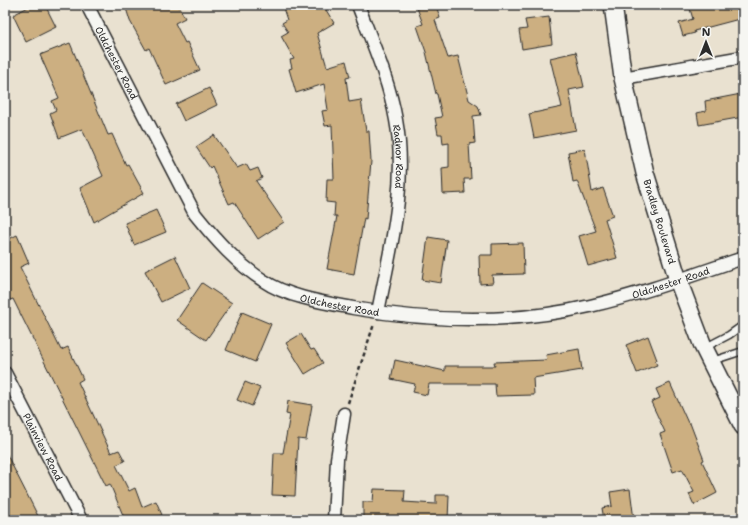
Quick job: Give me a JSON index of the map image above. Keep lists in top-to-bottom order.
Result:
{
  "streets": {
    "main road": ["Bradley Boulevard"],
    "street": ["Oldchester Road", "Radnor Road", "Plainview Road"]
  },
  "crossings": [
    ["Oldchester Road", "Radnor Road"],
    ["Oldchester Road", "Bradley Boulevard"]
  ],
  "north": "top"
}
